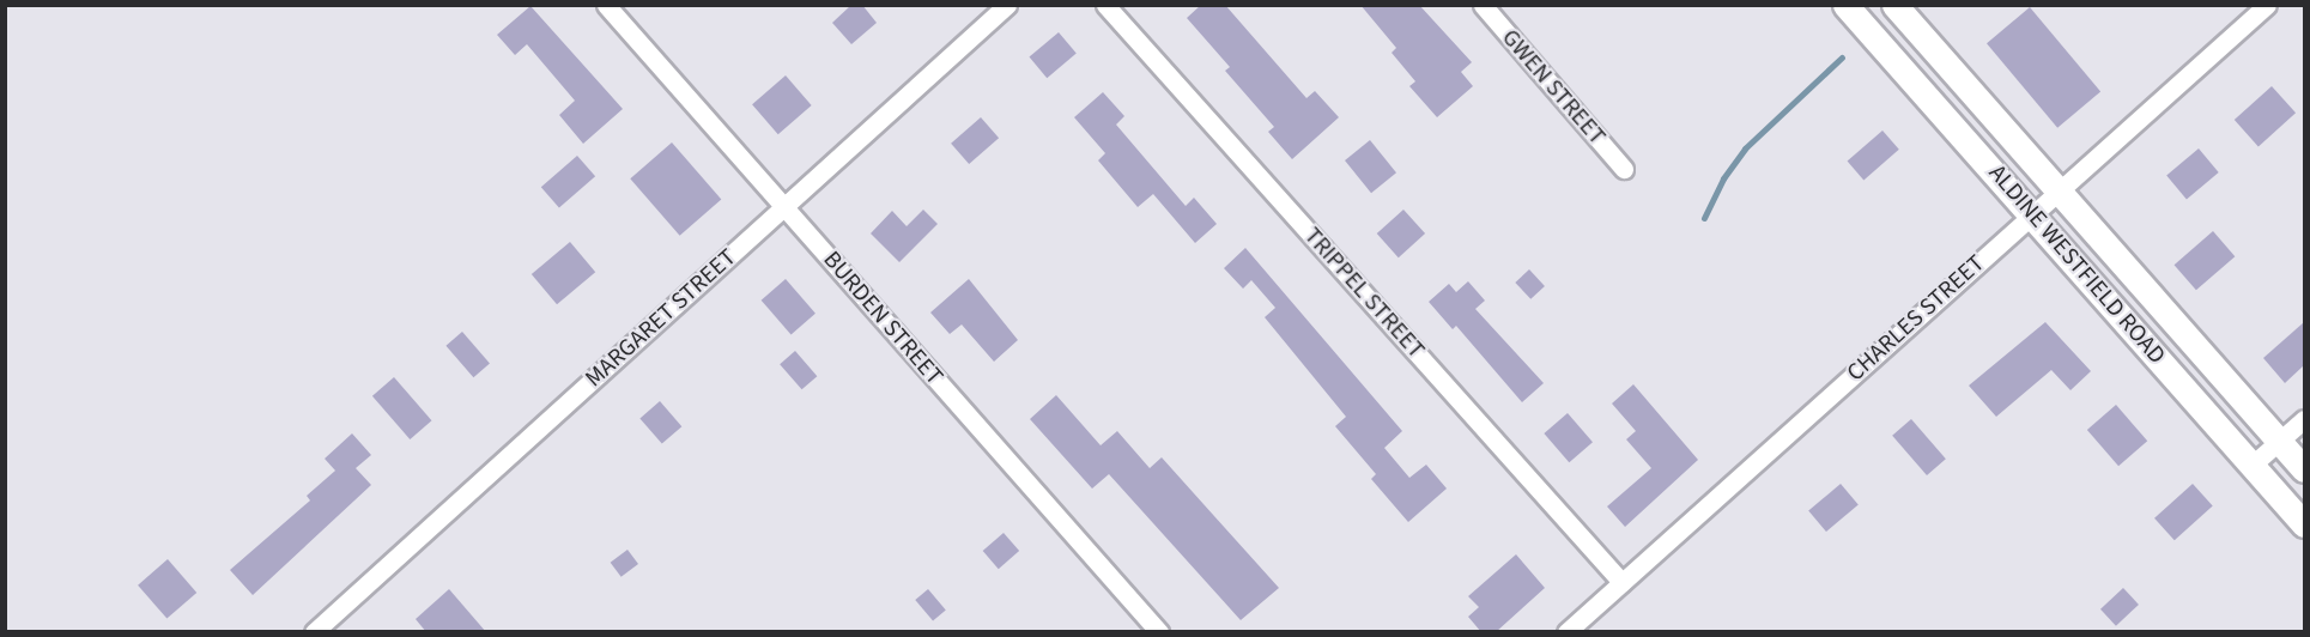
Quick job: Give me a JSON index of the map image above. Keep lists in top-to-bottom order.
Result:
{
  "streets": {
    "main road": ["ALDINE WESTFIELD ROAD"],
    "street": [
      "GWEN STREET",
      "TRIPPEL STREET",
      "MARGARET STREET",
      "BURDEN STREET",
      "CHARLES STREET"
    ]
  },
  "crossings": [
    ["ALDINE WESTFIELD ROAD", "CHARLES STREET"],
    ["TRIPPEL STREET", "CHARLES STREET"],
    ["MARGARET STREET", "BURDEN STREET"]
  ]
}
